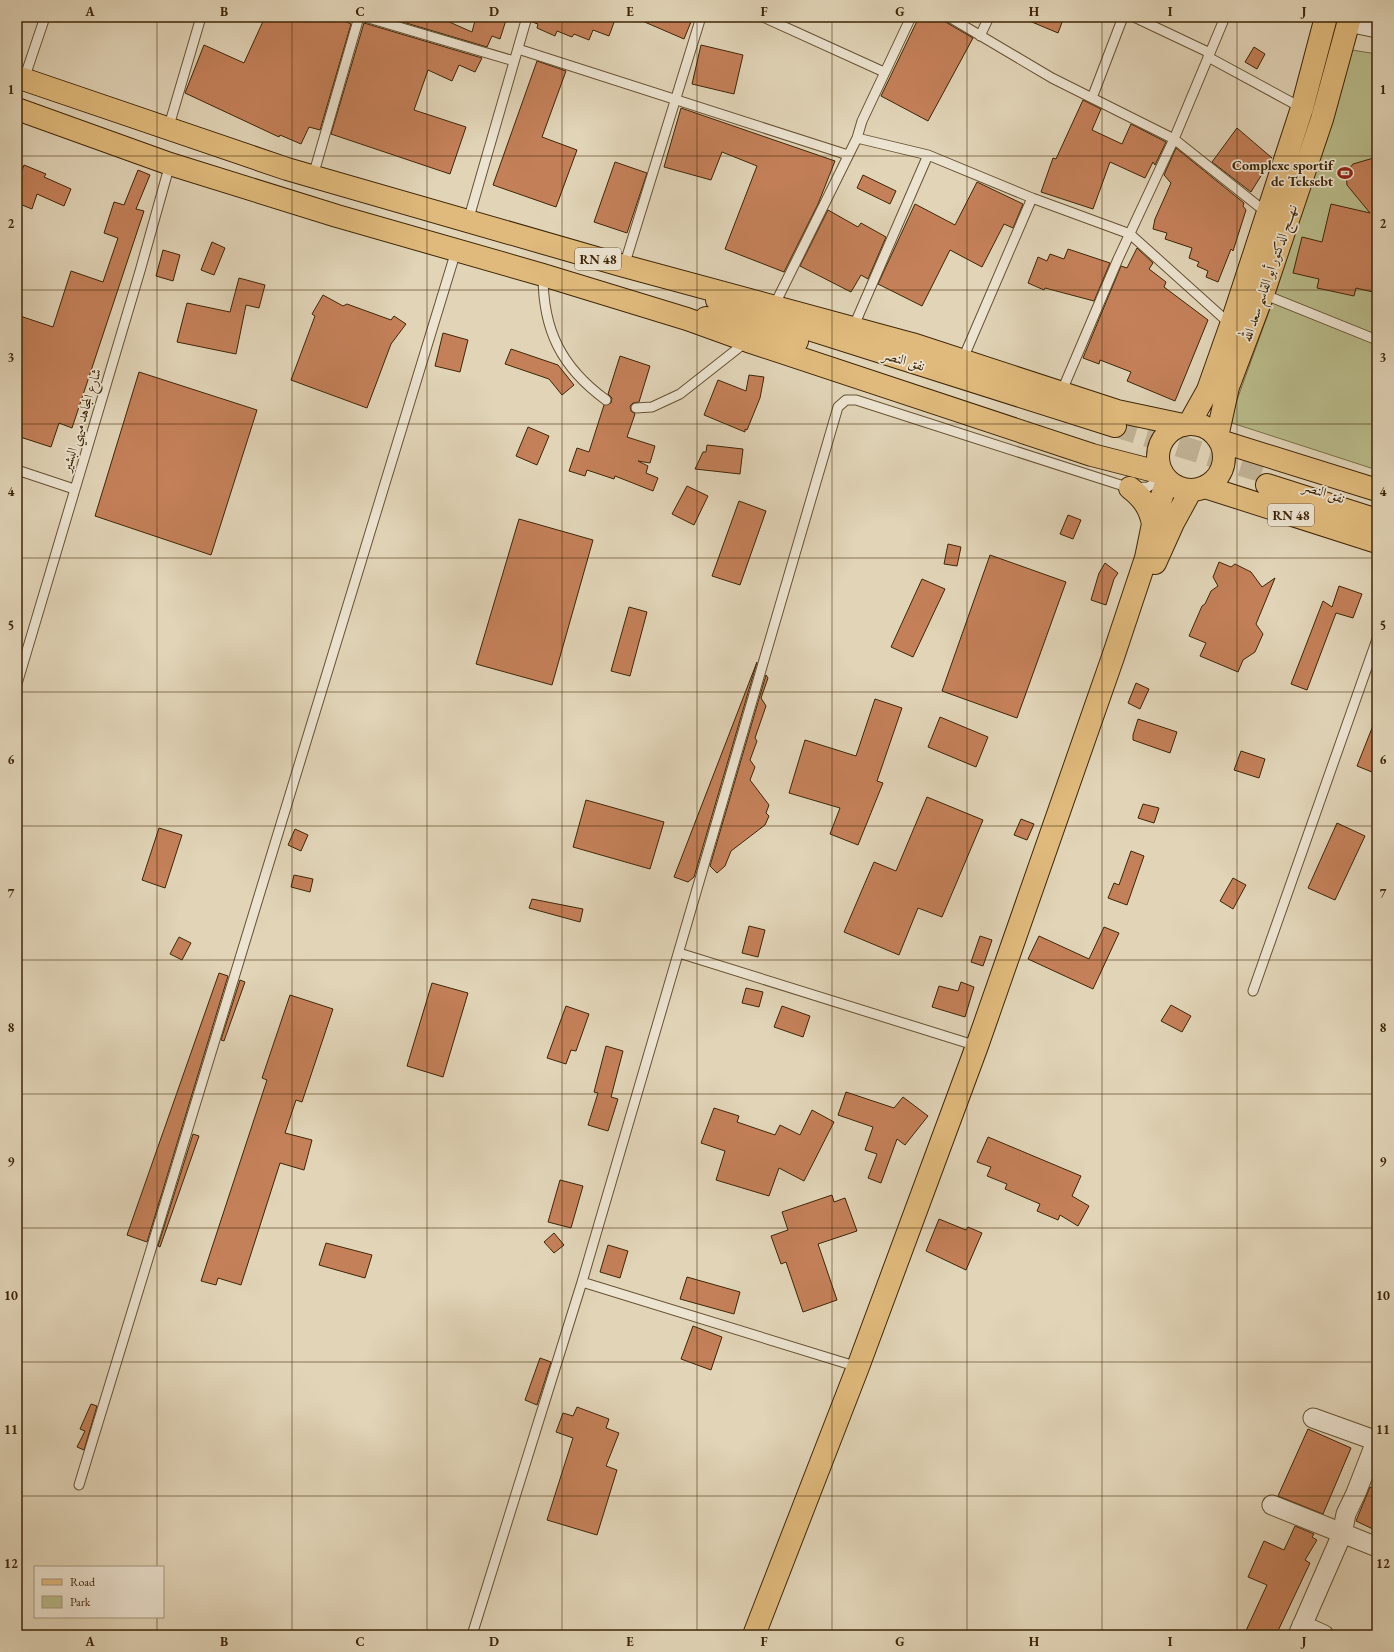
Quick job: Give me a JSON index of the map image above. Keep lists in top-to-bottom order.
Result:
{
  "streets": {
    "main road": ["RN 48", "نـهـــج الدكتور أبو القاسم سعد الله", "نفق النصر"],
    "lane": ["شارع المجاهد ميهي البشير"]
  },
  "crossings": [
    ["RN 48", "نـهـــج الدكتور أبو القاسم سعد الله"],
    ["RN 48", "نفق النصر"],
    ["RN 48", "شارع المجاهد ميهي البشير"]
  ],
  "places": {
    "sports": ["Complexe sportif de Teksebt"]
  },
  "legend": ["Road", "Park"],
  "grid": {
    "columns": [
      "A",
      "B",
      "C",
      "D",
      "E",
      "F",
      "G",
      "H",
      "I",
      "J"
    ],
    "rows": [
      "1",
      "2",
      "3",
      "4",
      "5",
      "6",
      "7",
      "8",
      "9",
      "10",
      "11",
      "12"
    ]
  }
}
